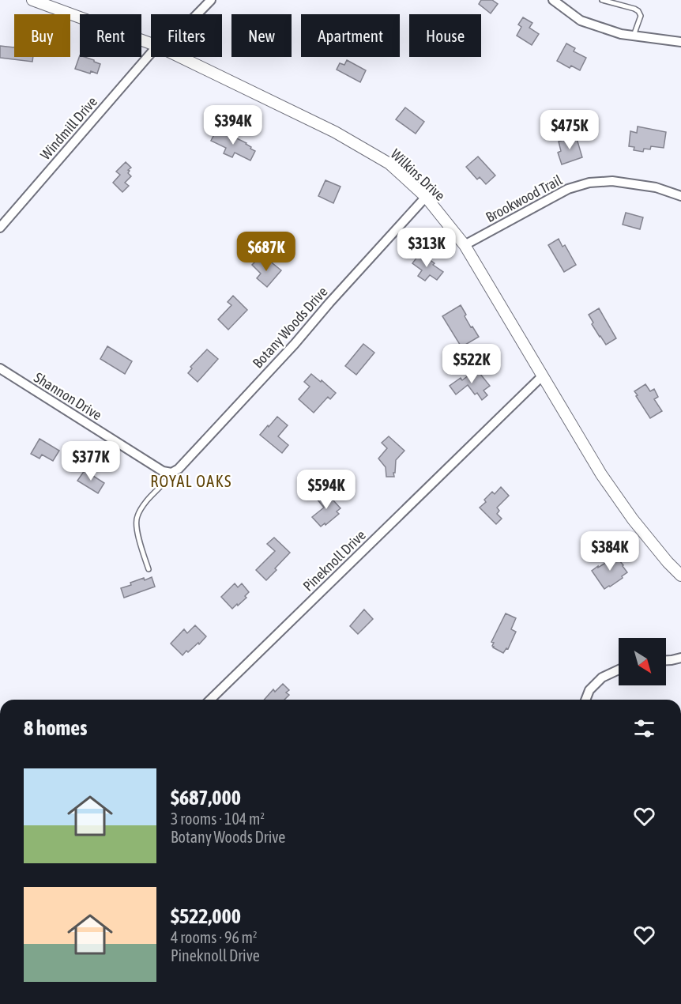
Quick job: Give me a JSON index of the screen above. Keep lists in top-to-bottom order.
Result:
{
  "streets": {
    "street": [
      "Windmill Drive",
      "Wilkins Drive",
      "Brookwood Trail",
      "Botany Woods Drive",
      "Shannon Drive",
      "Pineknoll Drive"
    ]
  },
  "crossings": [
    ["Wilkins Drive", "Brookwood Trail"],
    ["Wilkins Drive", "Botany Woods Drive"],
    ["Wilkins Drive", "Pineknoll Drive"],
    ["Botany Woods Drive", "Shannon Drive"]
  ],
  "districts": ["ROYAL OAKS"],
  "north": "bottom right",
  "page": {
    "chip": [
      "Buy",
      "Rent",
      "Filters",
      "New",
      "Apartment",
      "House"
    ],
    "price": [
      "$394K",
      "$475K",
      "$313K",
      "$687K",
      "$522K",
      "$377K",
      "$594K",
      "$384K"
    ],
    "heading": "8 homes",
    "list": [
      {
        "name": "$687,000",
        "note": "3 rooms · 104 m² · Botany Woods Drive"
      },
      {
        "name": "$522,000",
        "note": "4 rooms · 96 m² · Pineknoll Drive"
      }
    ]
  }
}
